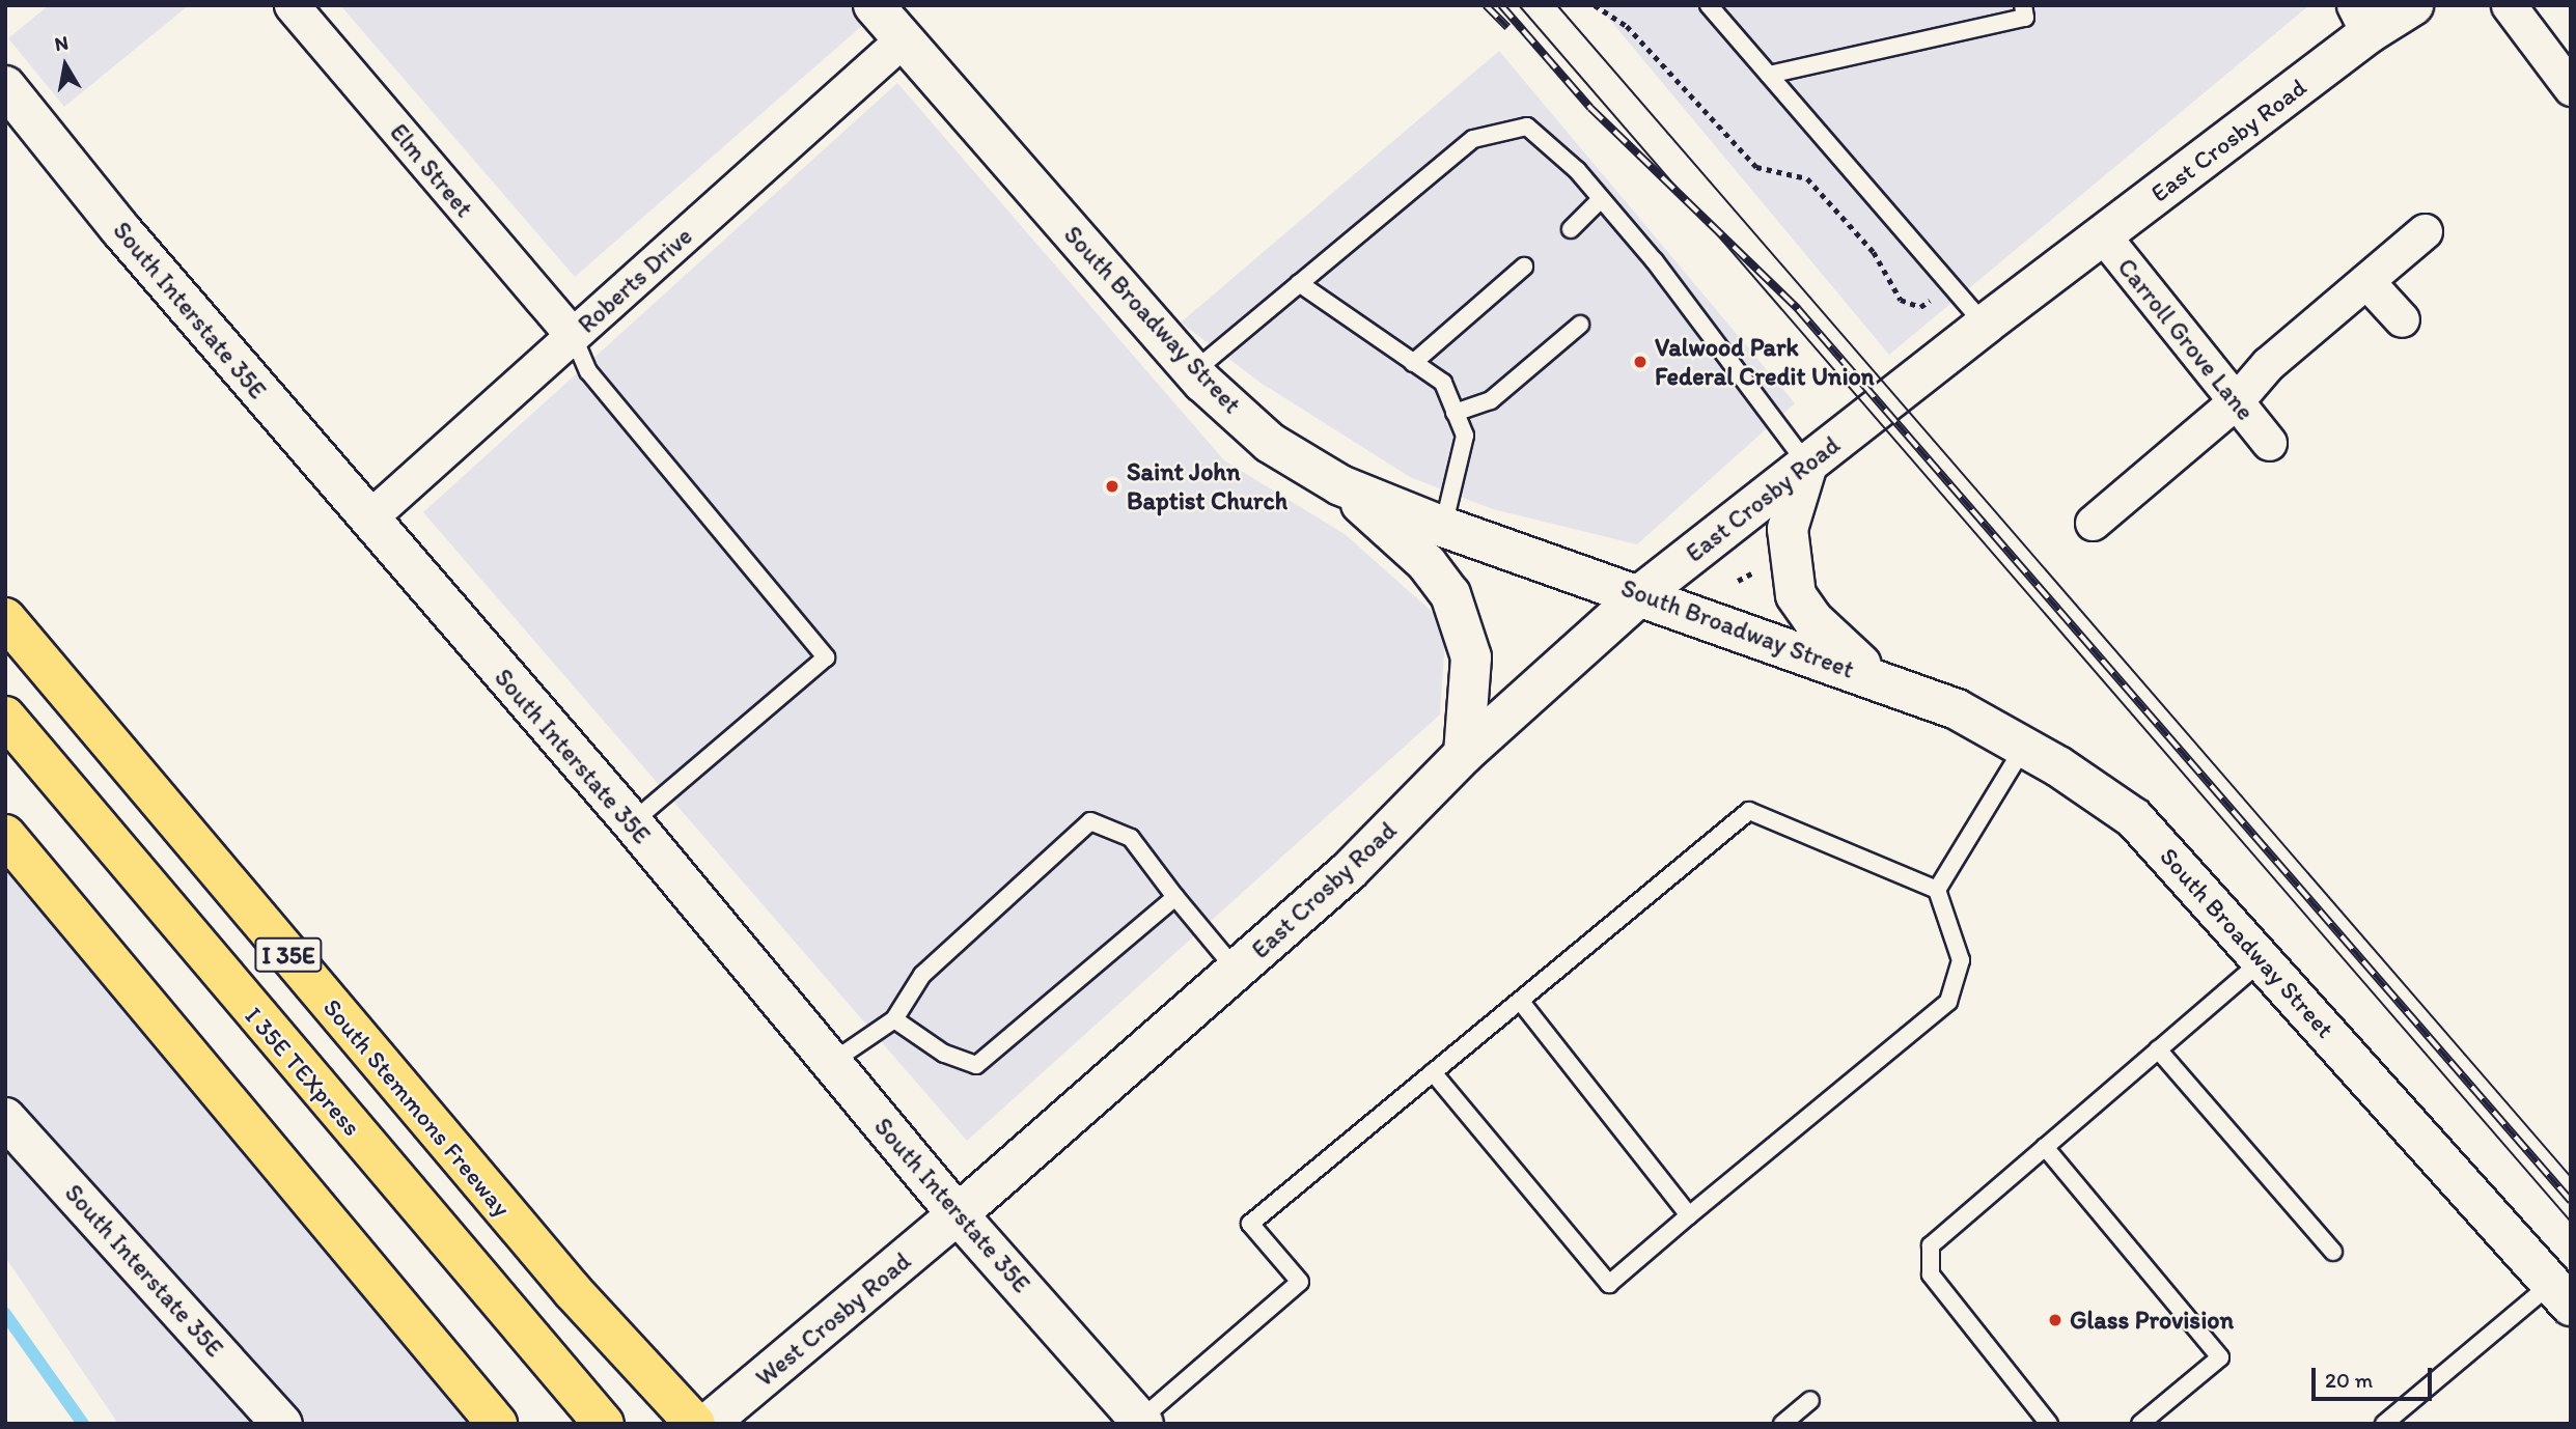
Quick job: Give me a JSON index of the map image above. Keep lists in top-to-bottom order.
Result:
{
  "streets": {
    "highway": ["I 35E", "I 35E TEXpress", "South Stemmons Freeway"],
    "street": [
      "East Crosby Road",
      "Elm Street",
      "Roberts Drive",
      "South Interstate 35E",
      "South Broadway Street",
      "Carroll Grove Lane",
      "West Crosby Road"
    ]
  },
  "crossings": [
    ["East Crosby Road", "South Interstate 35E"],
    ["East Crosby Road", "South Broadway Street"],
    ["East Crosby Road", "Carroll Grove Lane"],
    ["East Crosby Road", "West Crosby Road"],
    ["Elm Street", "Roberts Drive"],
    ["Roberts Drive", "South Interstate 35E"],
    ["Roberts Drive", "South Broadway Street"],
    ["South Interstate 35E", "West Crosby Road"]
  ],
  "places": ["Valwood Park Federal Credit Union", "Saint John Baptist Church", "Glass Provision"],
  "scale_bar": "20 m",
  "north": "top"
}
